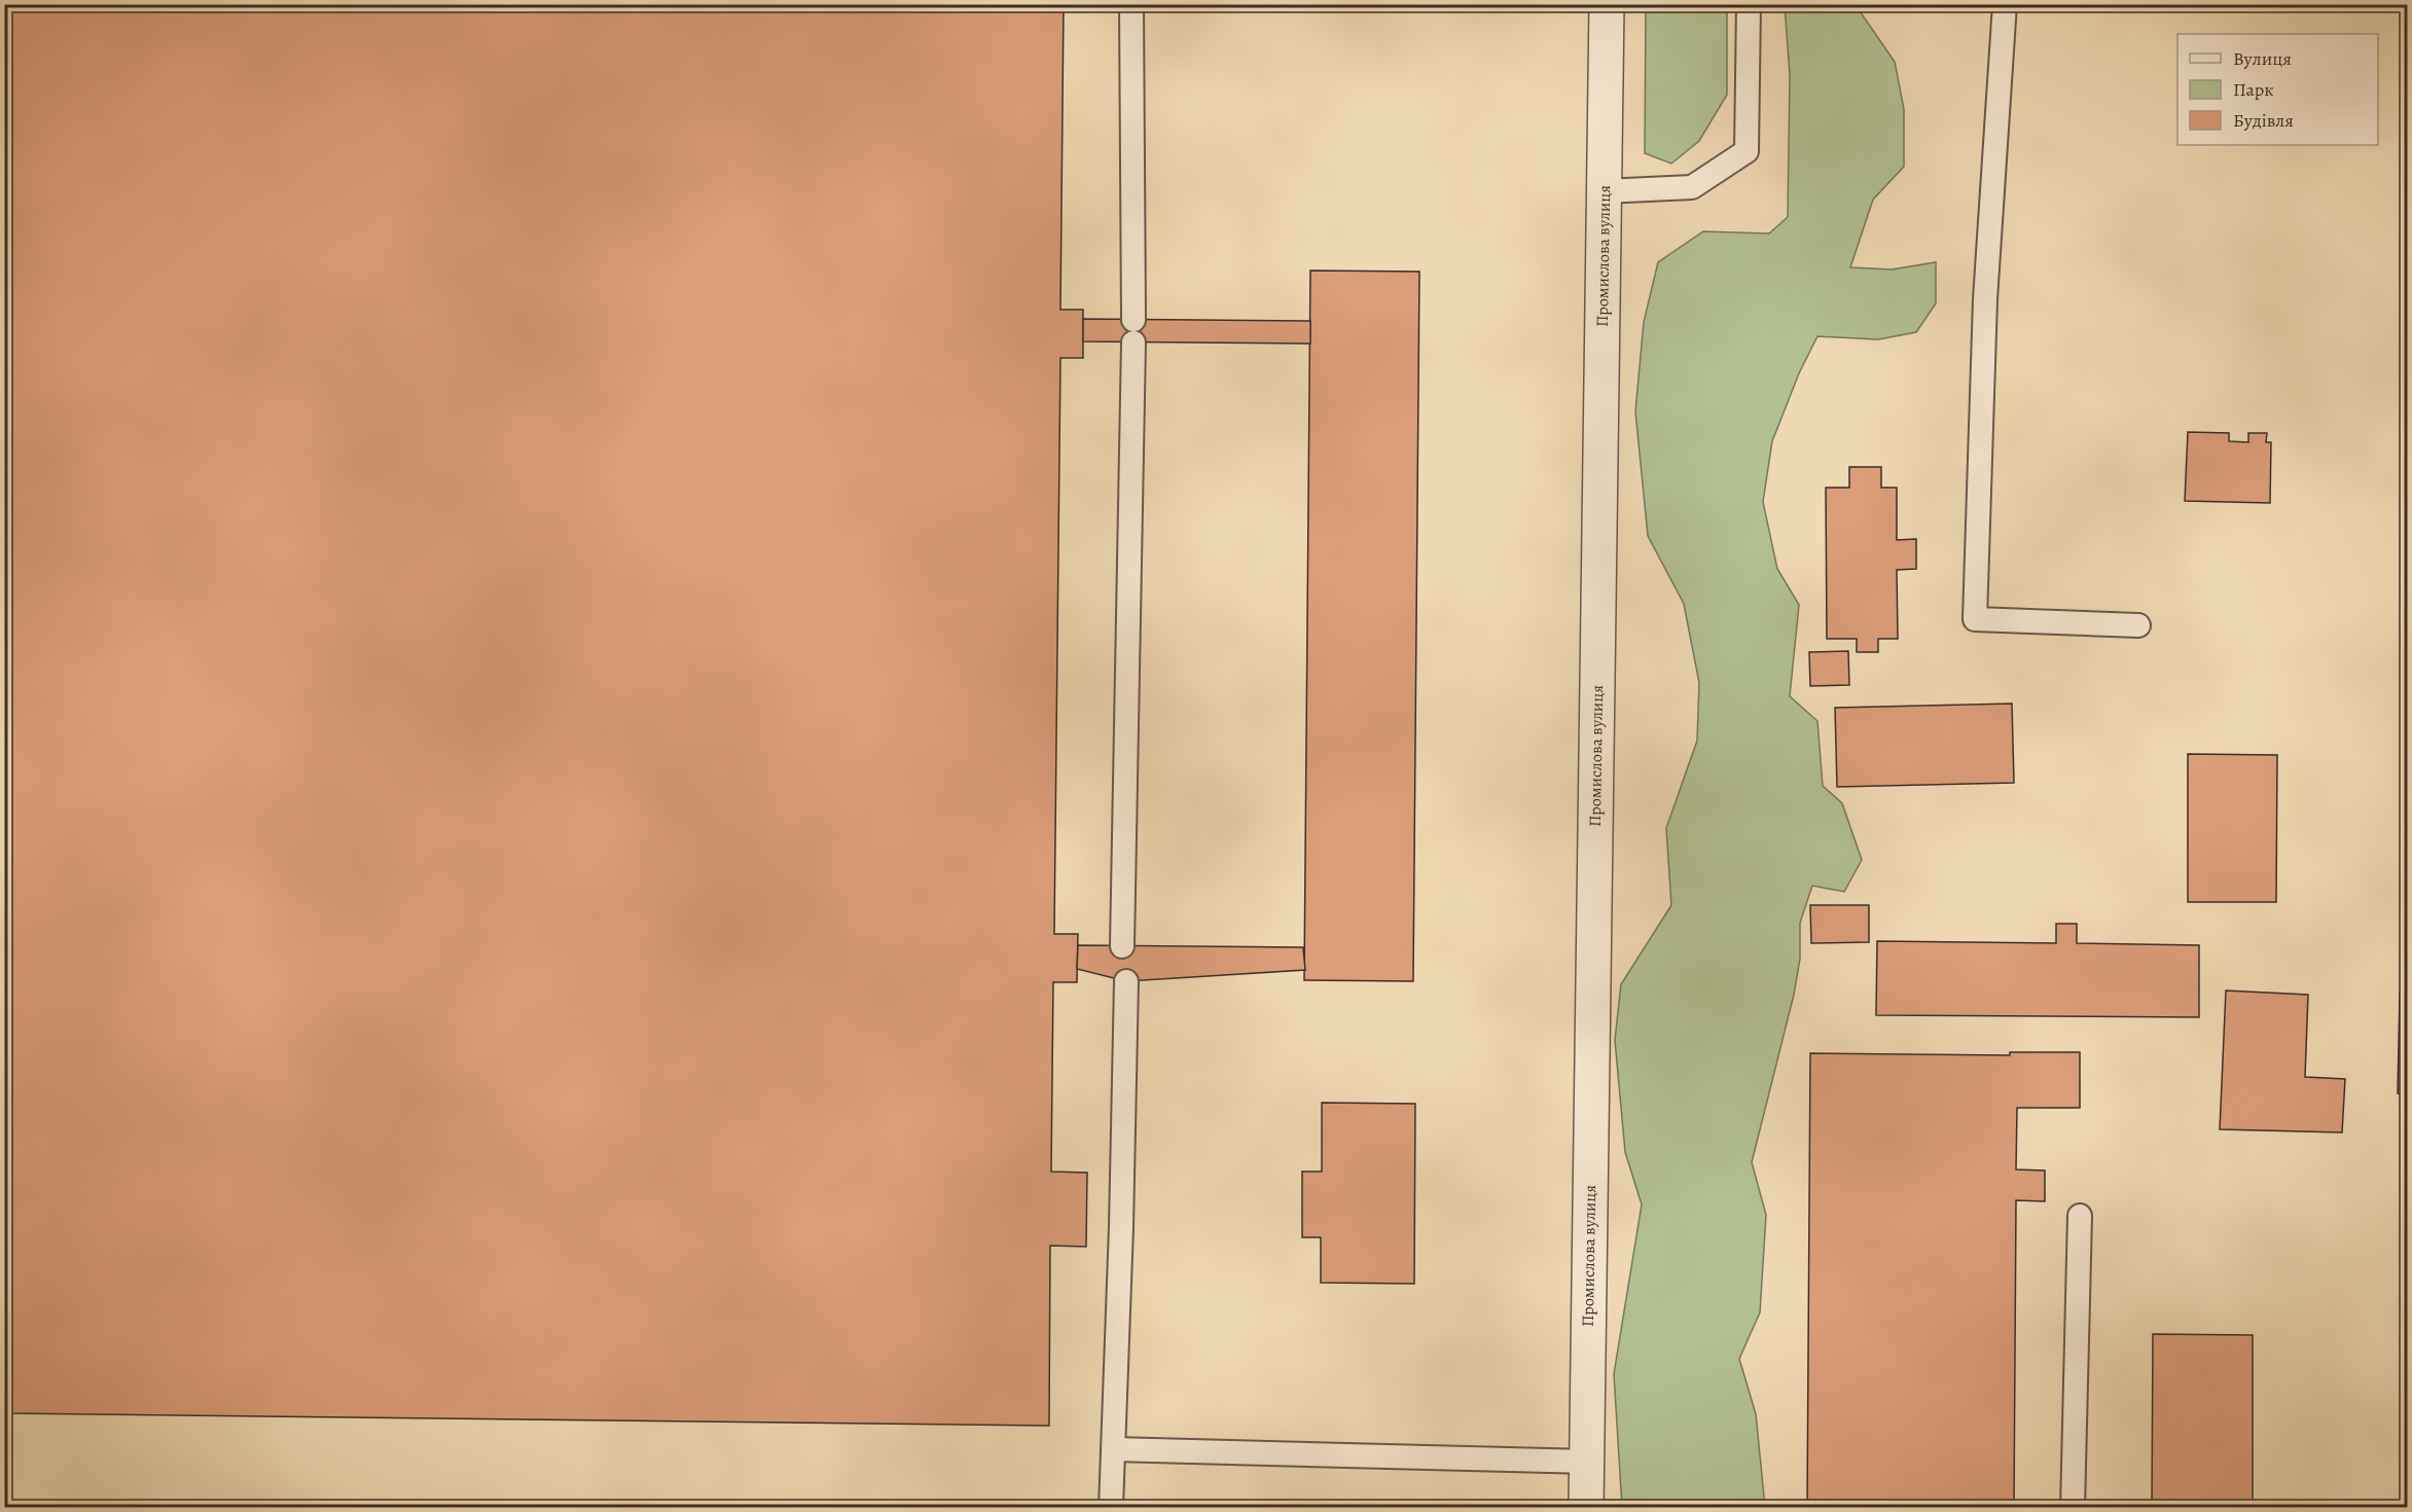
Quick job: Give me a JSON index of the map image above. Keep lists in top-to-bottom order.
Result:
{
  "streets": {
    "street": ["Промислова вулиця"]
  },
  "legend": ["Вулиця", "Парк", "Будівля"]
}
